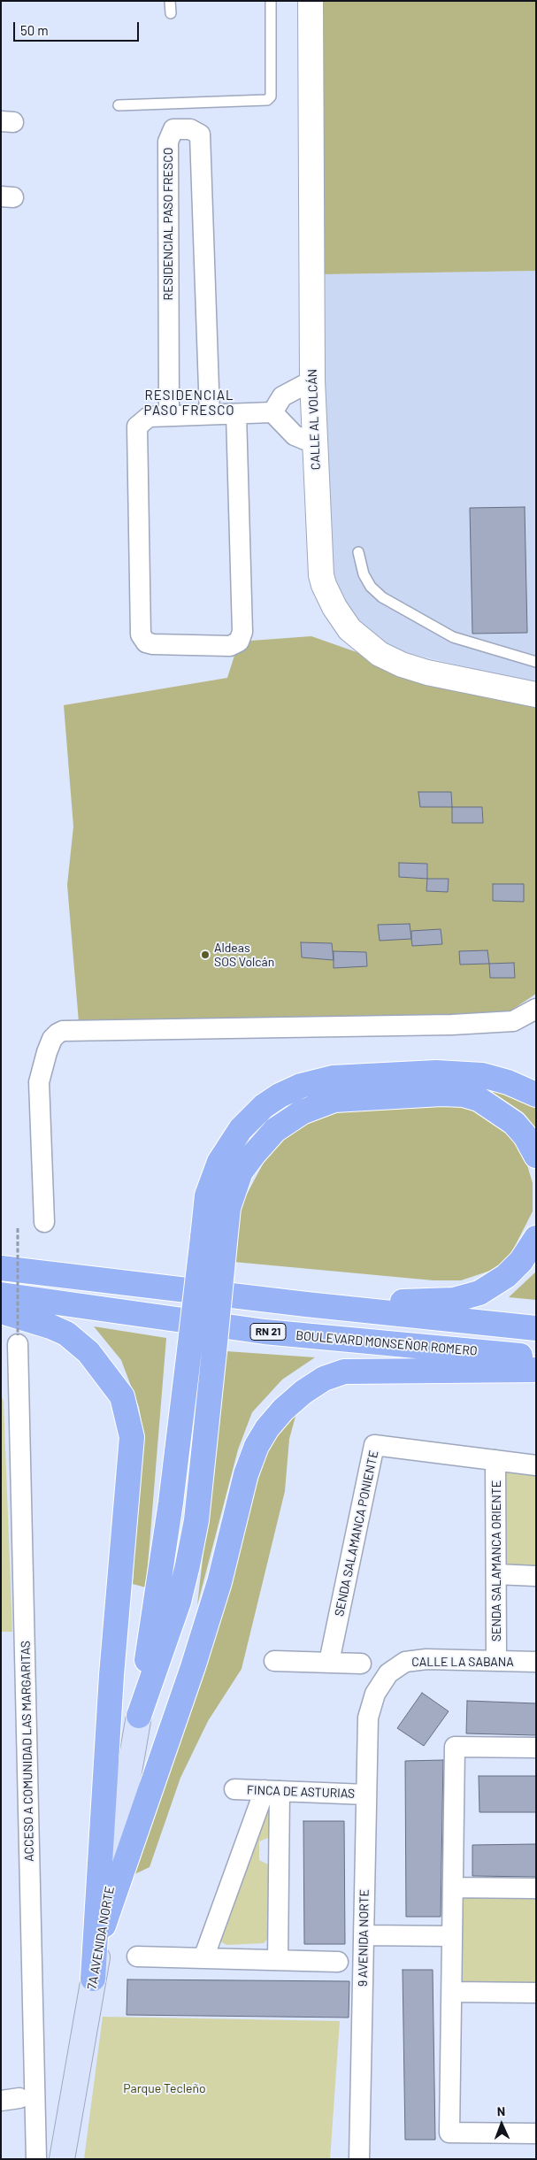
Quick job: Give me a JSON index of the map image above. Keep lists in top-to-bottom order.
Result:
{
  "streets": {
    "highway": ["RN 21", "BOULEVARD MONSEÑOR ROMERO"],
    "main road": ["7A AVENIDA NORTE"],
    "street": [
      "RESIDENCIAL PASO FRESCO",
      "CALLE AL VOLCÁN",
      "SENDA SALAMANCA PONIENTE",
      "SENDA SALAMANCA ORIENTE",
      "CALLE LA SABANA",
      "ACCESO A COMUNIDAD LAS MARGARITAS",
      "FINCA DE ASTURIAS",
      "9 AVENIDA NORTE"
    ]
  },
  "crossings": [
    ["SENDA SALAMANCA PONIENTE", "SENDA SALAMANCA ORIENTE"],
    ["SENDA SALAMANCA ORIENTE", "CALLE LA SABANA"],
    ["CALLE LA SABANA", "9 AVENIDA NORTE"],
    ["FINCA DE ASTURIAS", "9 AVENIDA NORTE"]
  ],
  "districts": ["RESIDENCIAL PASO FRESCO"],
  "parks": ["Parque Tecleño"],
  "places": ["Aldeas SOS Volcán"],
  "scale_bar": "50 m",
  "north": "top"
}
